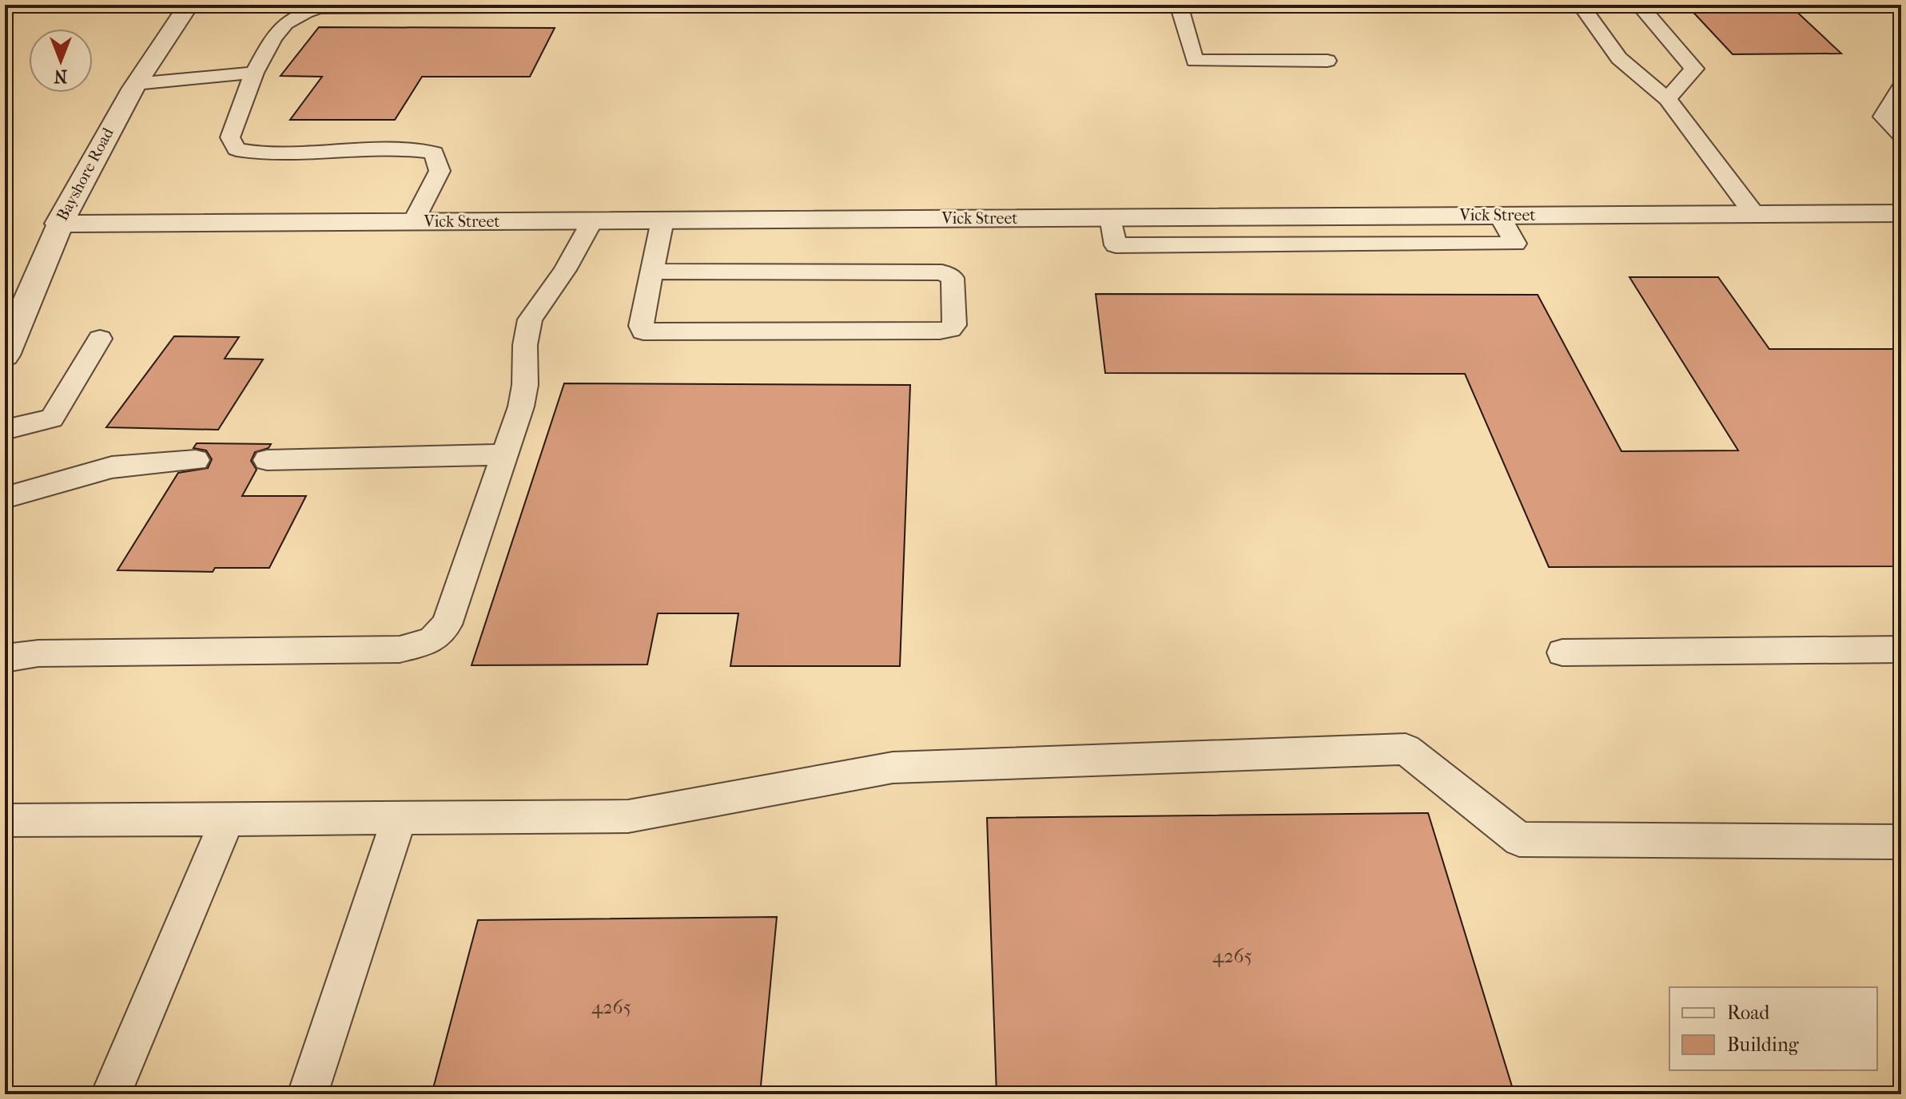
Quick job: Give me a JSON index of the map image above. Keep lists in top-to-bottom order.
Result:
{
  "streets": {
    "street": ["Bayshore Road", "Vick Street"]
  },
  "crossings": [
    ["Bayshore Road", "Vick Street"]
  ],
  "house_numbers": ["4265", "4265"],
  "legend": ["Road", "Building"],
  "north": "bottom"
}
